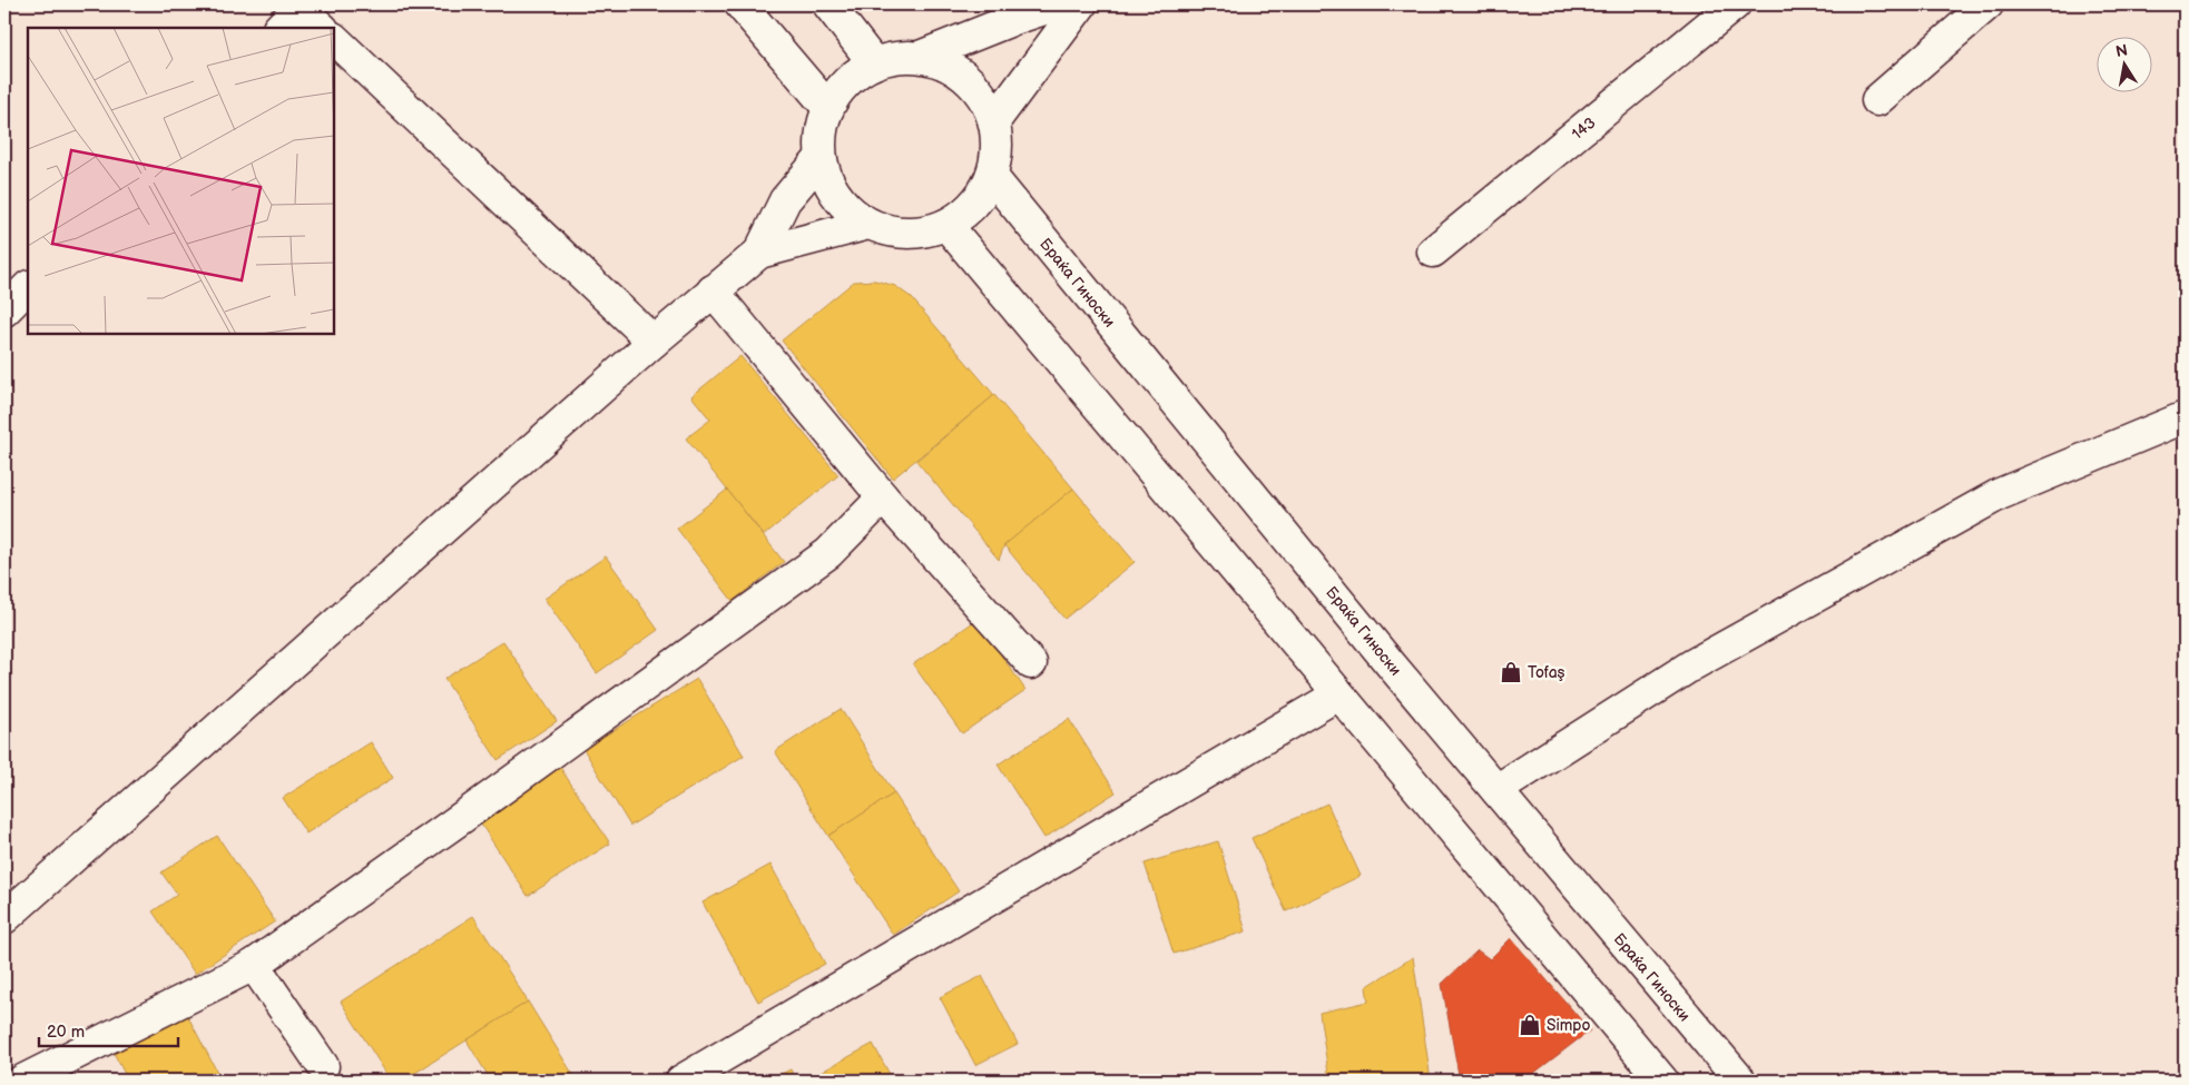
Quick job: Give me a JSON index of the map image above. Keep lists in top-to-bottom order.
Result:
{
  "streets": {
    "street": ["143", "Браќа Гиноски"]
  },
  "places": {
    "shop": ["Tofaş", "Simpo"]
  },
  "scale_bar": "20 m",
  "north": "top"
}
